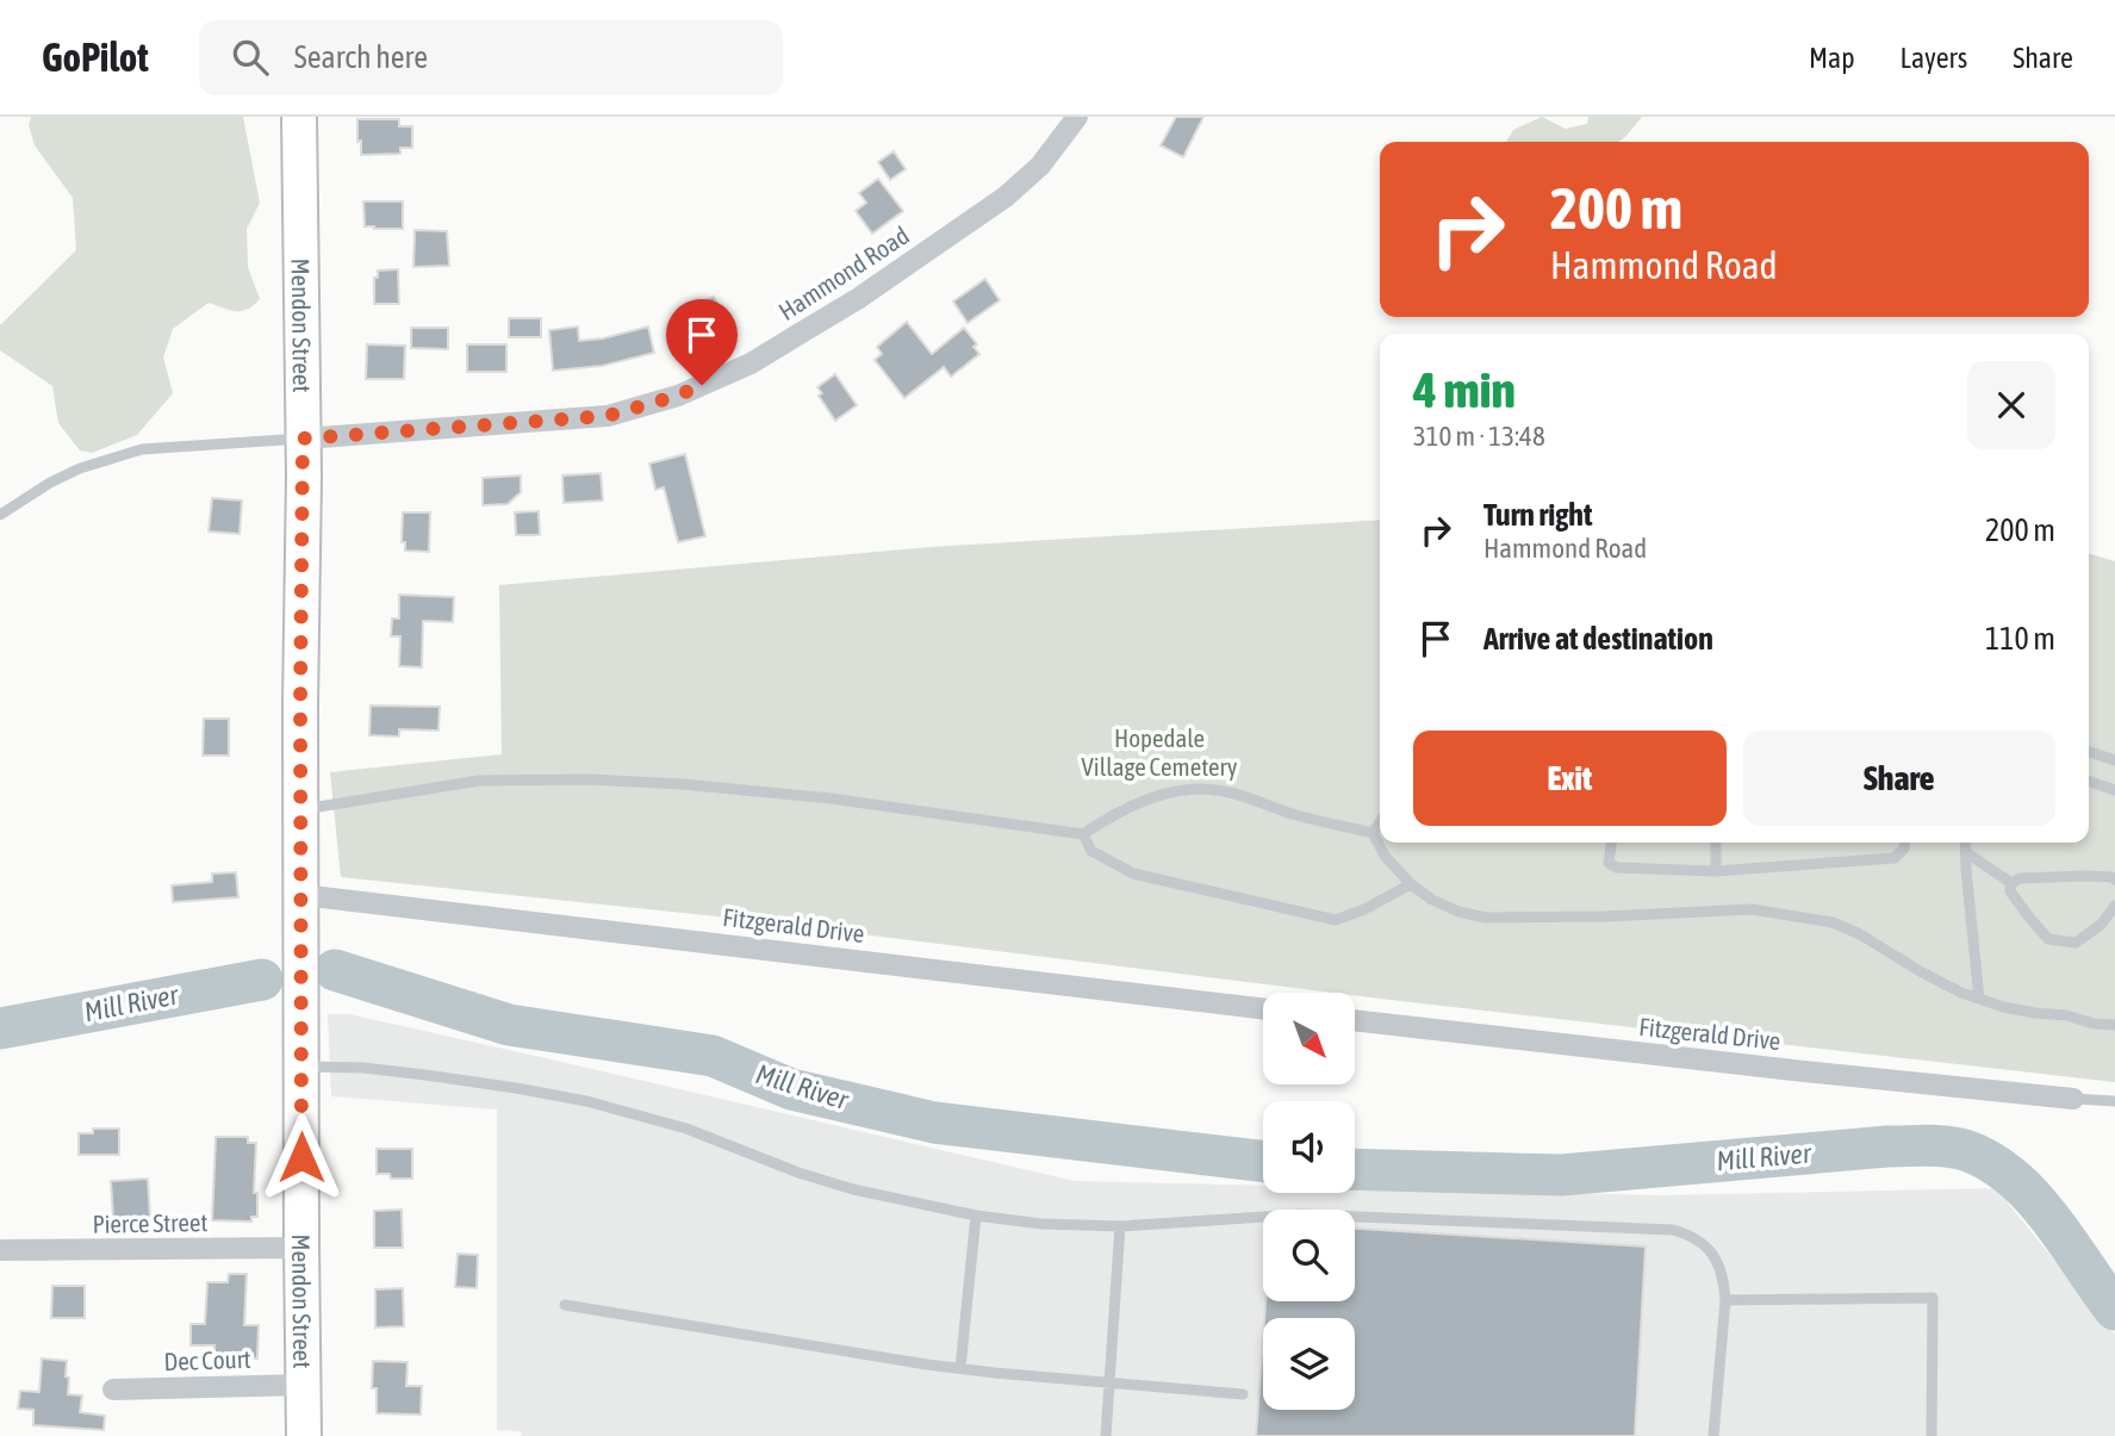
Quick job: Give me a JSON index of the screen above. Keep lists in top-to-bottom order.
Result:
{
  "streets": {
    "main road": ["Mendon Street"],
    "street": [
      "Hammond Road",
      "Fitzgerald Drive",
      "Pierce Street",
      "Dec Court"
    ]
  },
  "crossings": [
    ["Hammond Road", "Mendon Street"],
    ["Mendon Street", "Fitzgerald Drive"],
    ["Mendon Street", "Pierce Street"],
    ["Mendon Street", "Dec Court"]
  ],
  "water": ["Mill River"],
  "parks": ["Hopedale Village Cemetery"],
  "north": "bottom right",
  "page": {
    "header": "GoPilot",
    "search": "Search here",
    "nav": ["Map", "Layers", "Share"],
    "turn": ["200 m", "Hammond Road"],
    "heading": ["4 min", "310 m · 13:48"],
    "list": [
      {
        "name": "Turn right",
        "note": "Hammond Road",
        "value": "200 m"
      },
      {
        "name": "Arrive at destination",
        "value": "110 m"
      }
    ],
    "buttons": ["Exit", "Share"]
  }
}
